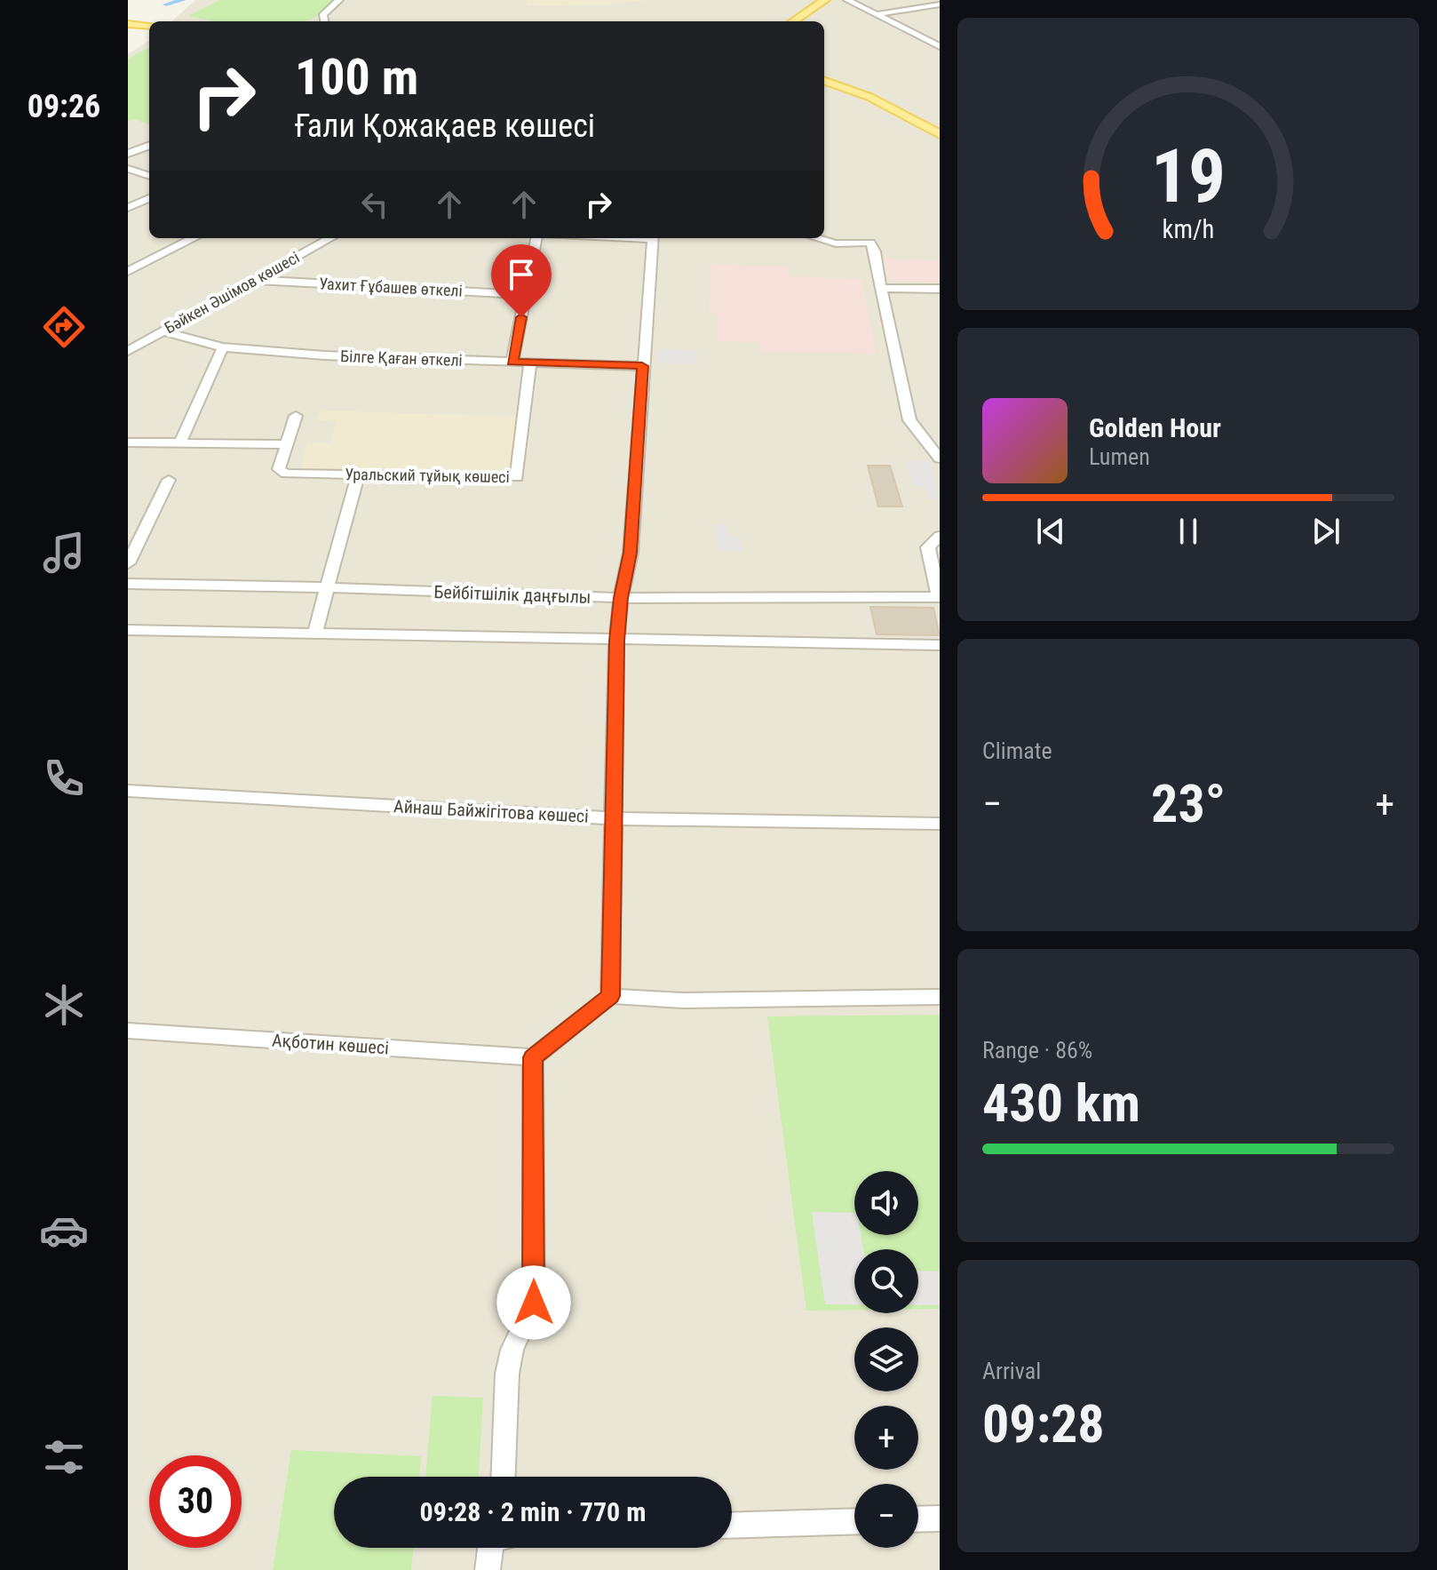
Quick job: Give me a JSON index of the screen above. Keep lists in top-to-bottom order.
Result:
{
  "streets": {
    "street": [
      "Уахит Ғұбашев өткелі",
      "Бәйкен Әшімов көшесі",
      "Білге Қаған өткелі",
      "Уральский тұйық көшесі",
      "Бейбітшілік даңғылы",
      "Айнаш Байжігітова көшесі",
      "Ақботин көшесі"
    ]
  },
  "crossings": [
    ["Уахит Ғұбашев өткелі", "Бәйкен Әшімов көшесі"],
    ["Бәйкен Әшімов көшесі", "Білге Қаған өткелі"],
    ["Білге Қаған өткелі", "Уральский тұйық көшесі"]
  ],
  "page": {
    "tabs": "09:26",
    "turn": ["100 m", "Ғали Қожақаев көшесі"],
    "song": ["Golden Hour", "Lumen"],
    "tile": [
      "Climate",
      ["Range · 86%", "430 km"],
      ["Arrival", "09:28"]
    ],
    "heat": ["−", "23°", "+"],
    "map_buttons": ["+", "−"],
    "limit": "30",
    "trip": "09:28 · 2 min · 770 m",
    "gauge": ["19", "km/h"]
  }
}
